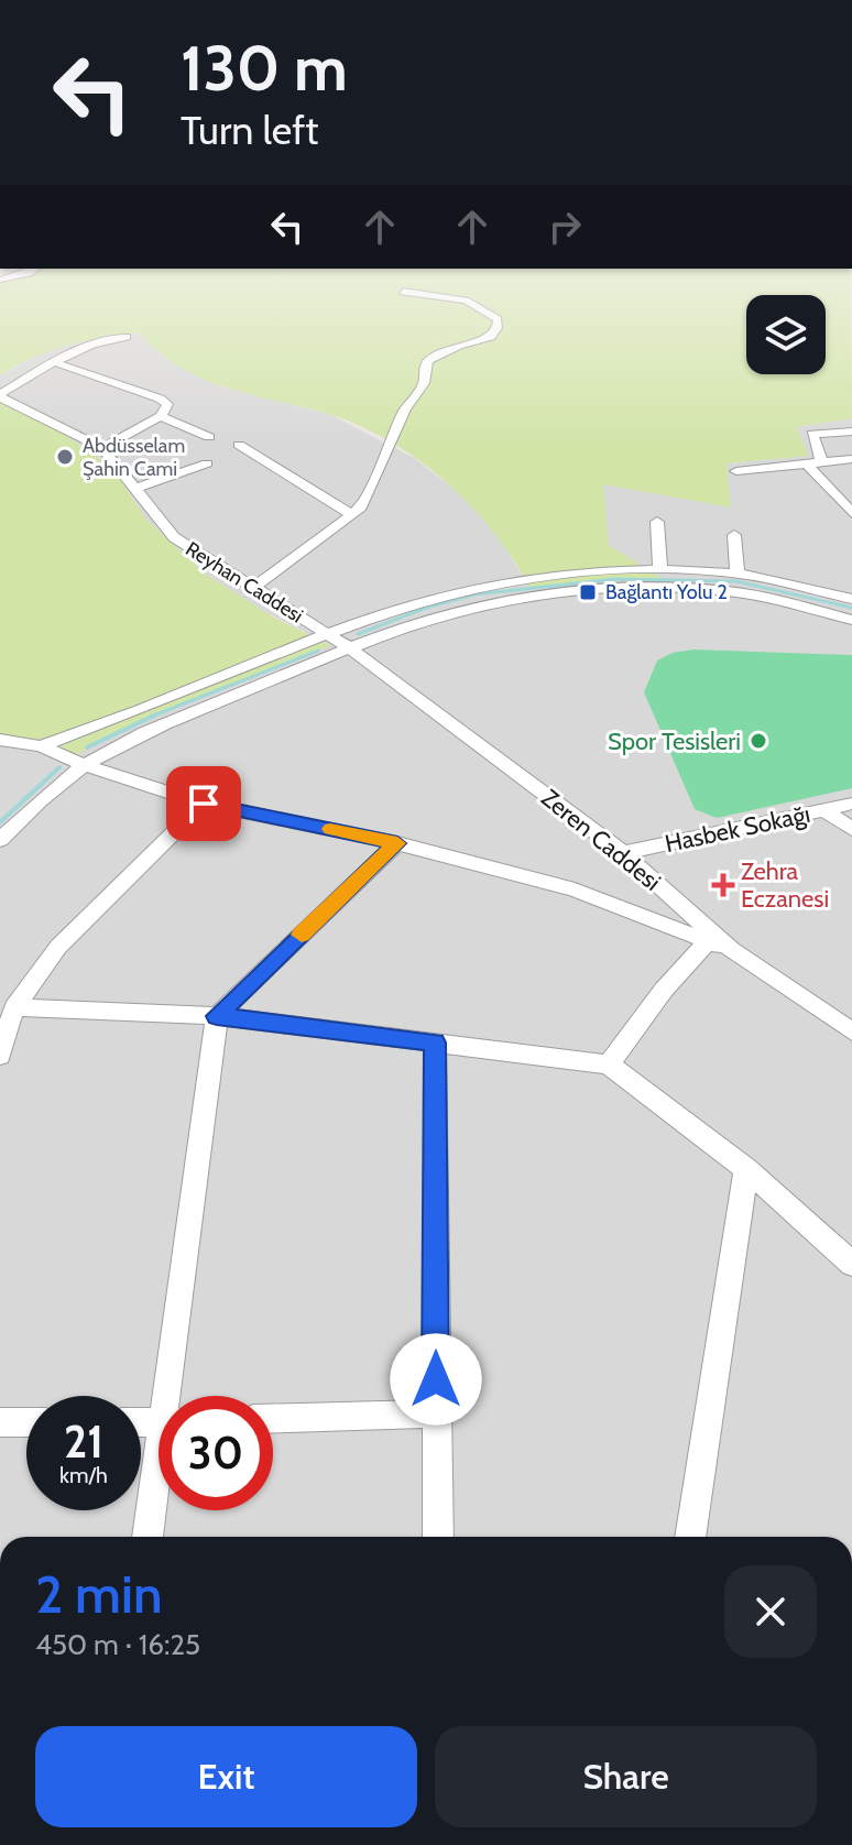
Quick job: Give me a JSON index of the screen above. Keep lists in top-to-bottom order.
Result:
{
  "streets": {
    "street": ["Reyhan Caddesi", "Hasbek Sokağı", "Zeren Caddesi"]
  },
  "crossings": [
    ["Reyhan Caddesi", "Zeren Caddesi"],
    ["Hasbek Sokağı", "Zeren Caddesi"]
  ],
  "places": {
    "other": ["Abdüsselam Şahin Cami", "Spor Tesisleri"],
    "transit": ["Bağlantı Yolu 2"],
    "health": ["Zehra Eczanesi"]
  },
  "page": {
    "turn": ["130 m", "Turn left"],
    "speed": "21 km/h",
    "limit": "30",
    "heading": ["2 min", "450 m · 16:25"],
    "buttons": ["Exit", "Share"]
  }
}
